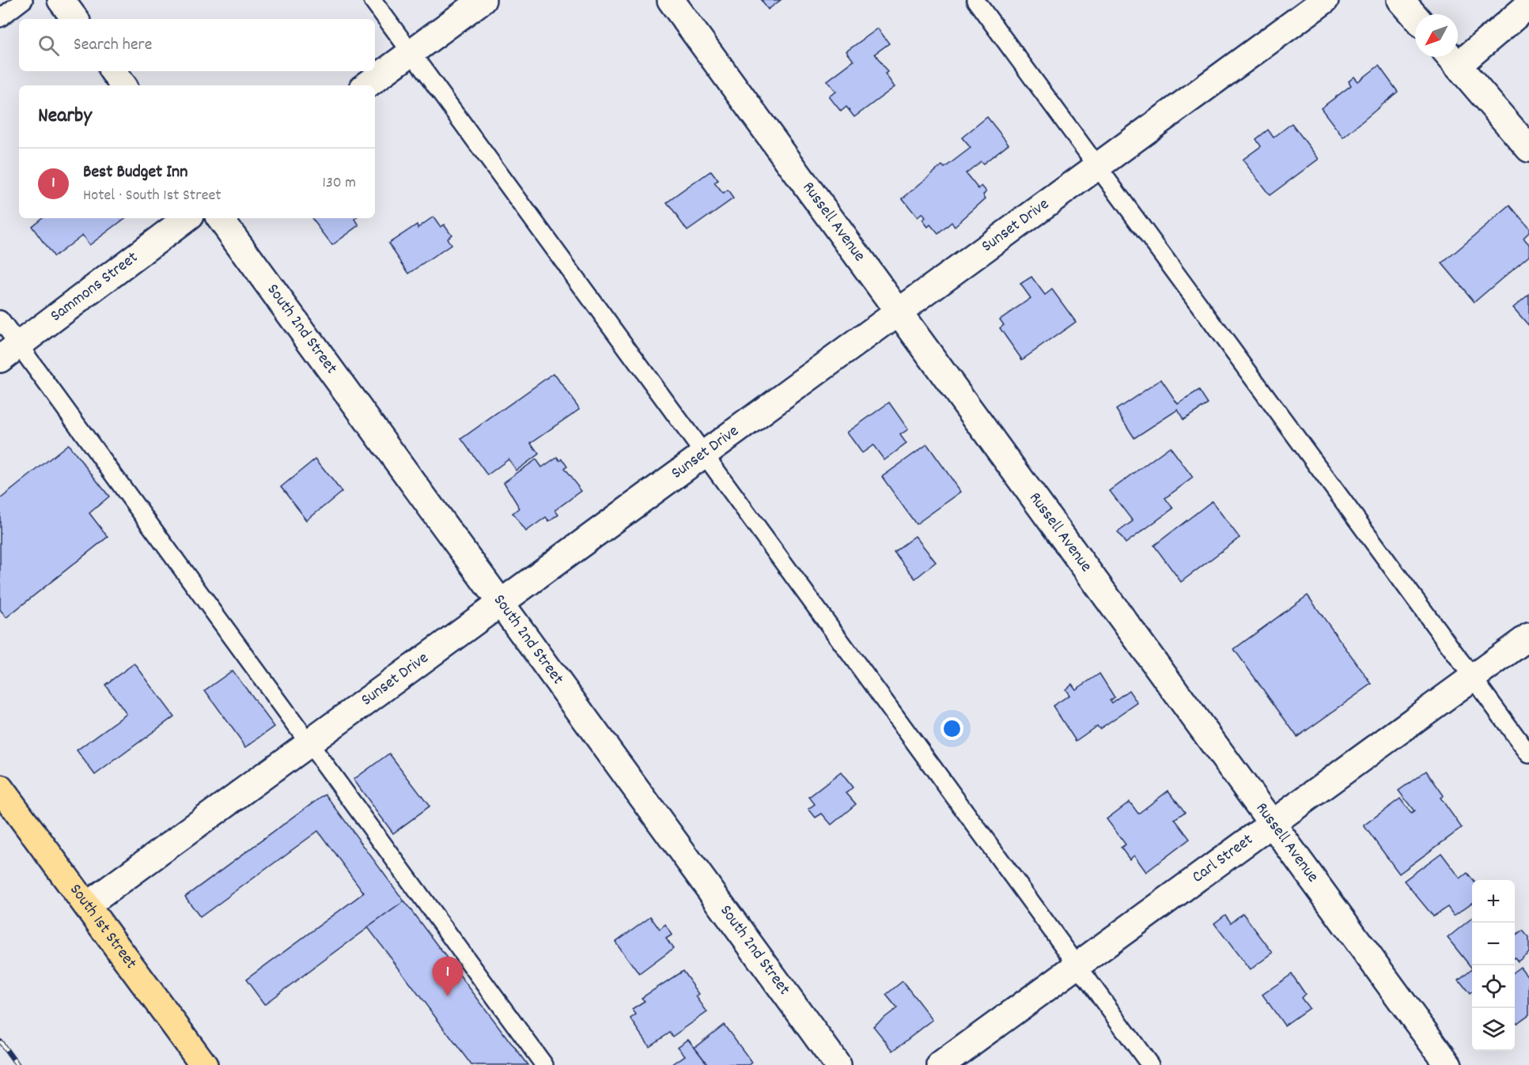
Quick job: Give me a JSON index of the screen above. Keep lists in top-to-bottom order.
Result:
{
  "streets": {
    "main road": ["South 1st Street"],
    "street": [
      "Russell Avenue",
      "Sunset Drive",
      "Sammons Street",
      "South 2nd Street",
      "Carl Street"
    ]
  },
  "crossings": [
    ["Russell Avenue", "Sunset Drive"],
    ["Russell Avenue", "Carl Street"],
    ["Sunset Drive", "South 2nd Street"],
    ["Sunset Drive", "South 1st Street"]
  ],
  "north": "bottom left",
  "page": {
    "search": "Search here",
    "heading": "Nearby",
    "list": [
      {
        "mark": "1",
        "name": "Best Budget Inn",
        "note": "Hotel · South 1st Street",
        "value": "130 m"
      }
    ],
    "map_buttons": ["+", "−"],
    "pins": "1"
  }
}
